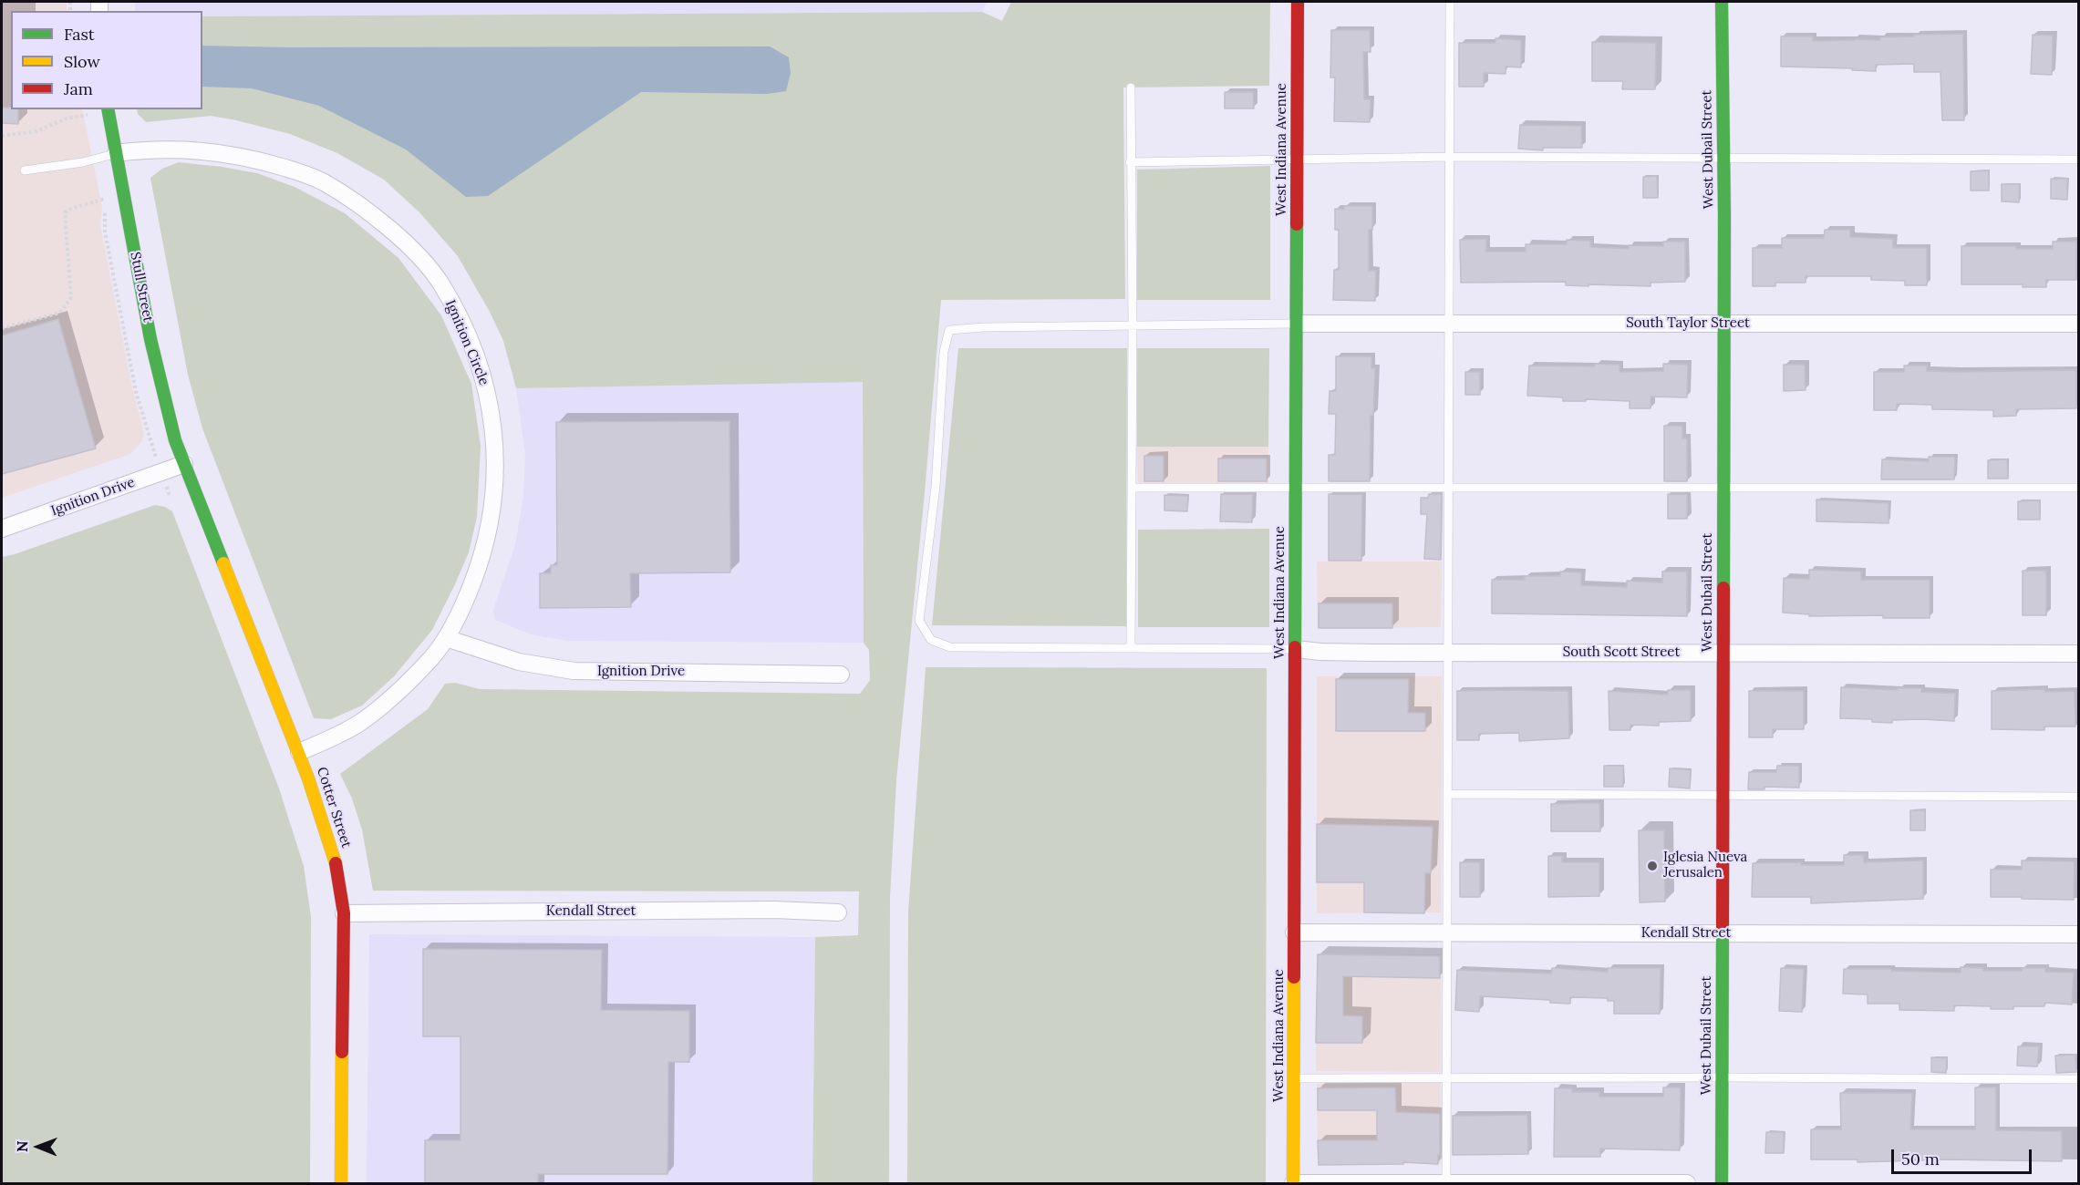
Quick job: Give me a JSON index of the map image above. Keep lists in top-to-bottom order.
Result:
{
  "streets": {
    "street": [
      "West Indiana Avenue",
      "West Dubail Street",
      "Stull Street",
      "South Taylor Street",
      "Ignition Circle",
      "Ignition Drive",
      "South Scott Street",
      "Cotter Street",
      "Kendall Street"
    ]
  },
  "crossings": [
    ["West Indiana Avenue", "South Taylor Street"],
    ["West Indiana Avenue", "South Scott Street"],
    ["West Indiana Avenue", "Kendall Street"],
    ["West Dubail Street", "South Taylor Street"],
    ["West Dubail Street", "South Scott Street"],
    ["West Dubail Street", "Kendall Street"],
    ["Stull Street", "Ignition Circle"],
    ["Stull Street", "Ignition Drive"],
    ["Stull Street", "Cotter Street"],
    ["Ignition Circle", "Ignition Drive"],
    ["Ignition Circle", "Cotter Street"],
    ["Ignition Drive", "Cotter Street"],
    ["Cotter Street", "Kendall Street"]
  ],
  "places": ["Iglesia Nueva Jerusalen"],
  "legend": ["Fast", "Slow", "Jam"],
  "scale_bar": "50 m",
  "north": "left"
}
